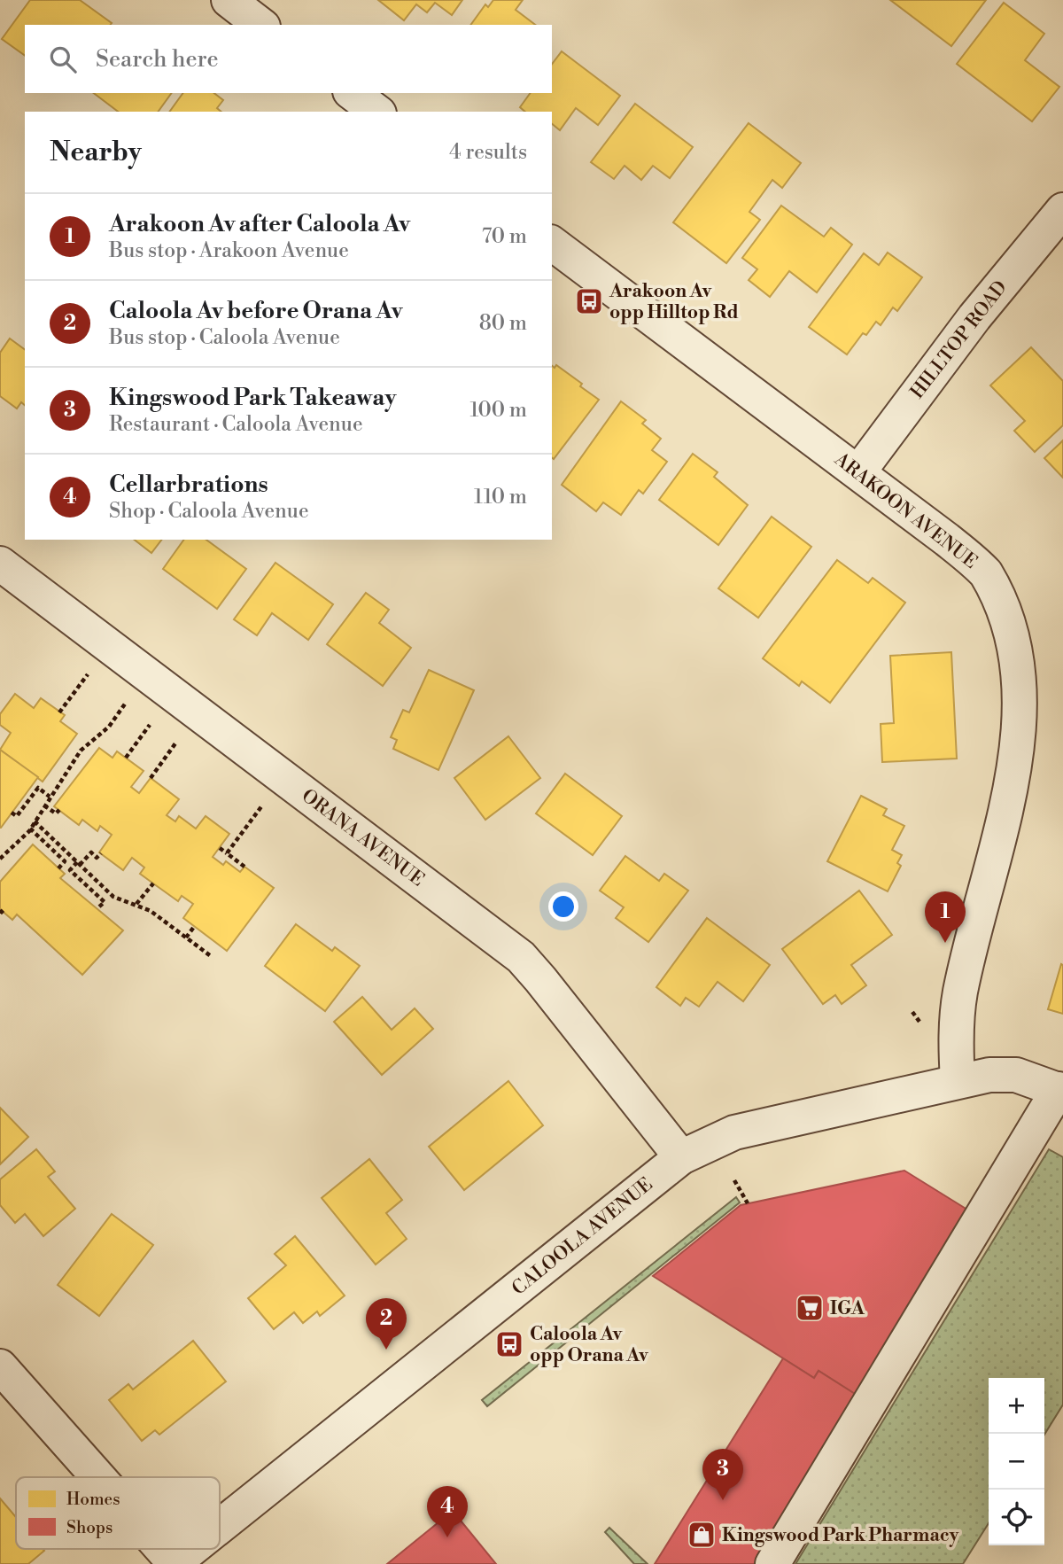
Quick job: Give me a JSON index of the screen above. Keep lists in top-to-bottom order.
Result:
{
  "streets": {
    "street": [
      "HILLTOP ROAD",
      "ARAKOON AVENUE",
      "ORANA AVENUE",
      "CALOOLA AVENUE"
    ]
  },
  "crossings": [
    ["HILLTOP ROAD", "ARAKOON AVENUE"],
    ["ARAKOON AVENUE", "CALOOLA AVENUE"],
    ["ORANA AVENUE", "CALOOLA AVENUE"]
  ],
  "places": {
    "bus stop": ["Arakoon Av opp Hilltop Rd", "Caloola Av opp Orana Av"],
    "supermarket": ["IGA"],
    "shop": ["Kingswood Park Pharmacy"]
  },
  "legend": ["Homes", "Shops"],
  "page": {
    "search": "Search here",
    "heading": ["Nearby", "4 results"],
    "list": [
      {
        "mark": "1",
        "name": "Arakoon Av after Caloola Av",
        "note": "Bus stop · Arakoon Avenue",
        "value": "70 m"
      },
      {
        "mark": "2",
        "name": "Caloola Av before Orana Av",
        "note": "Bus stop · Caloola Avenue",
        "value": "80 m"
      },
      {
        "mark": "3",
        "name": "Kingswood Park Takeaway",
        "note": "Restaurant · Caloola Avenue",
        "value": "100 m"
      },
      {
        "mark": "4",
        "name": "Cellarbrations",
        "note": "Shop · Caloola Avenue",
        "value": "110 m"
      }
    ],
    "pins": [
      "1",
      "2",
      "3",
      "4"
    ],
    "map_buttons": ["+", "−"]
  }
}
